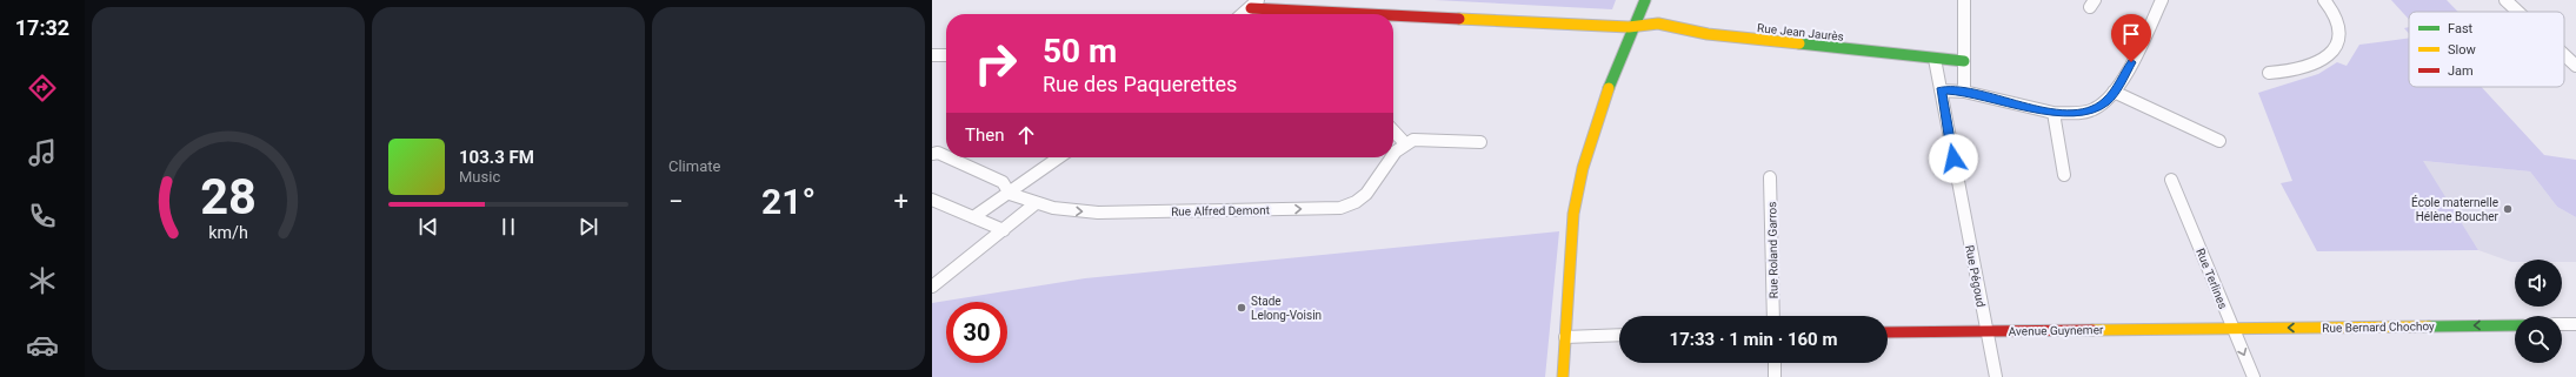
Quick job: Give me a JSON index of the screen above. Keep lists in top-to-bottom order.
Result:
{
  "streets": {
    "street": [
      "Rue Jean Jaurès",
      "Rue Alfred Demont",
      "Rue Roland Garros",
      "Rue Pégoud",
      "Rue Terlines",
      "Rue Bernard Chochoy",
      "Avenue Guynemer"
    ]
  },
  "crossings": [
    ["Rue Jean Jaurès", "Rue Pégoud"],
    ["Rue Pégoud", "Avenue Guynemer"],
    ["Rue Terlines", "Rue Bernard Chochoy"],
    ["Rue Terlines", "Avenue Guynemer"],
    ["Rue Bernard Chochoy", "Avenue Guynemer"]
  ],
  "one_way": ["Rue Alfred Demont", "Rue Bernard Chochoy"],
  "places": ["École maternelle Hélène Boucher", "Stade Lelong-Voisin"],
  "legend": ["Fast", "Slow", "Jam"],
  "page": {
    "tabs": "17:32",
    "tile": "Climate",
    "turn": ["50 m", "Rue des Paquerettes"],
    "then": "Then",
    "song": ["103.3 FM", "Music"],
    "heat": ["−", "21°", "+"],
    "limit": "30",
    "trip": "17:33 · 1 min · 160 m",
    "gauge": ["28", "km/h"]
  }
}
